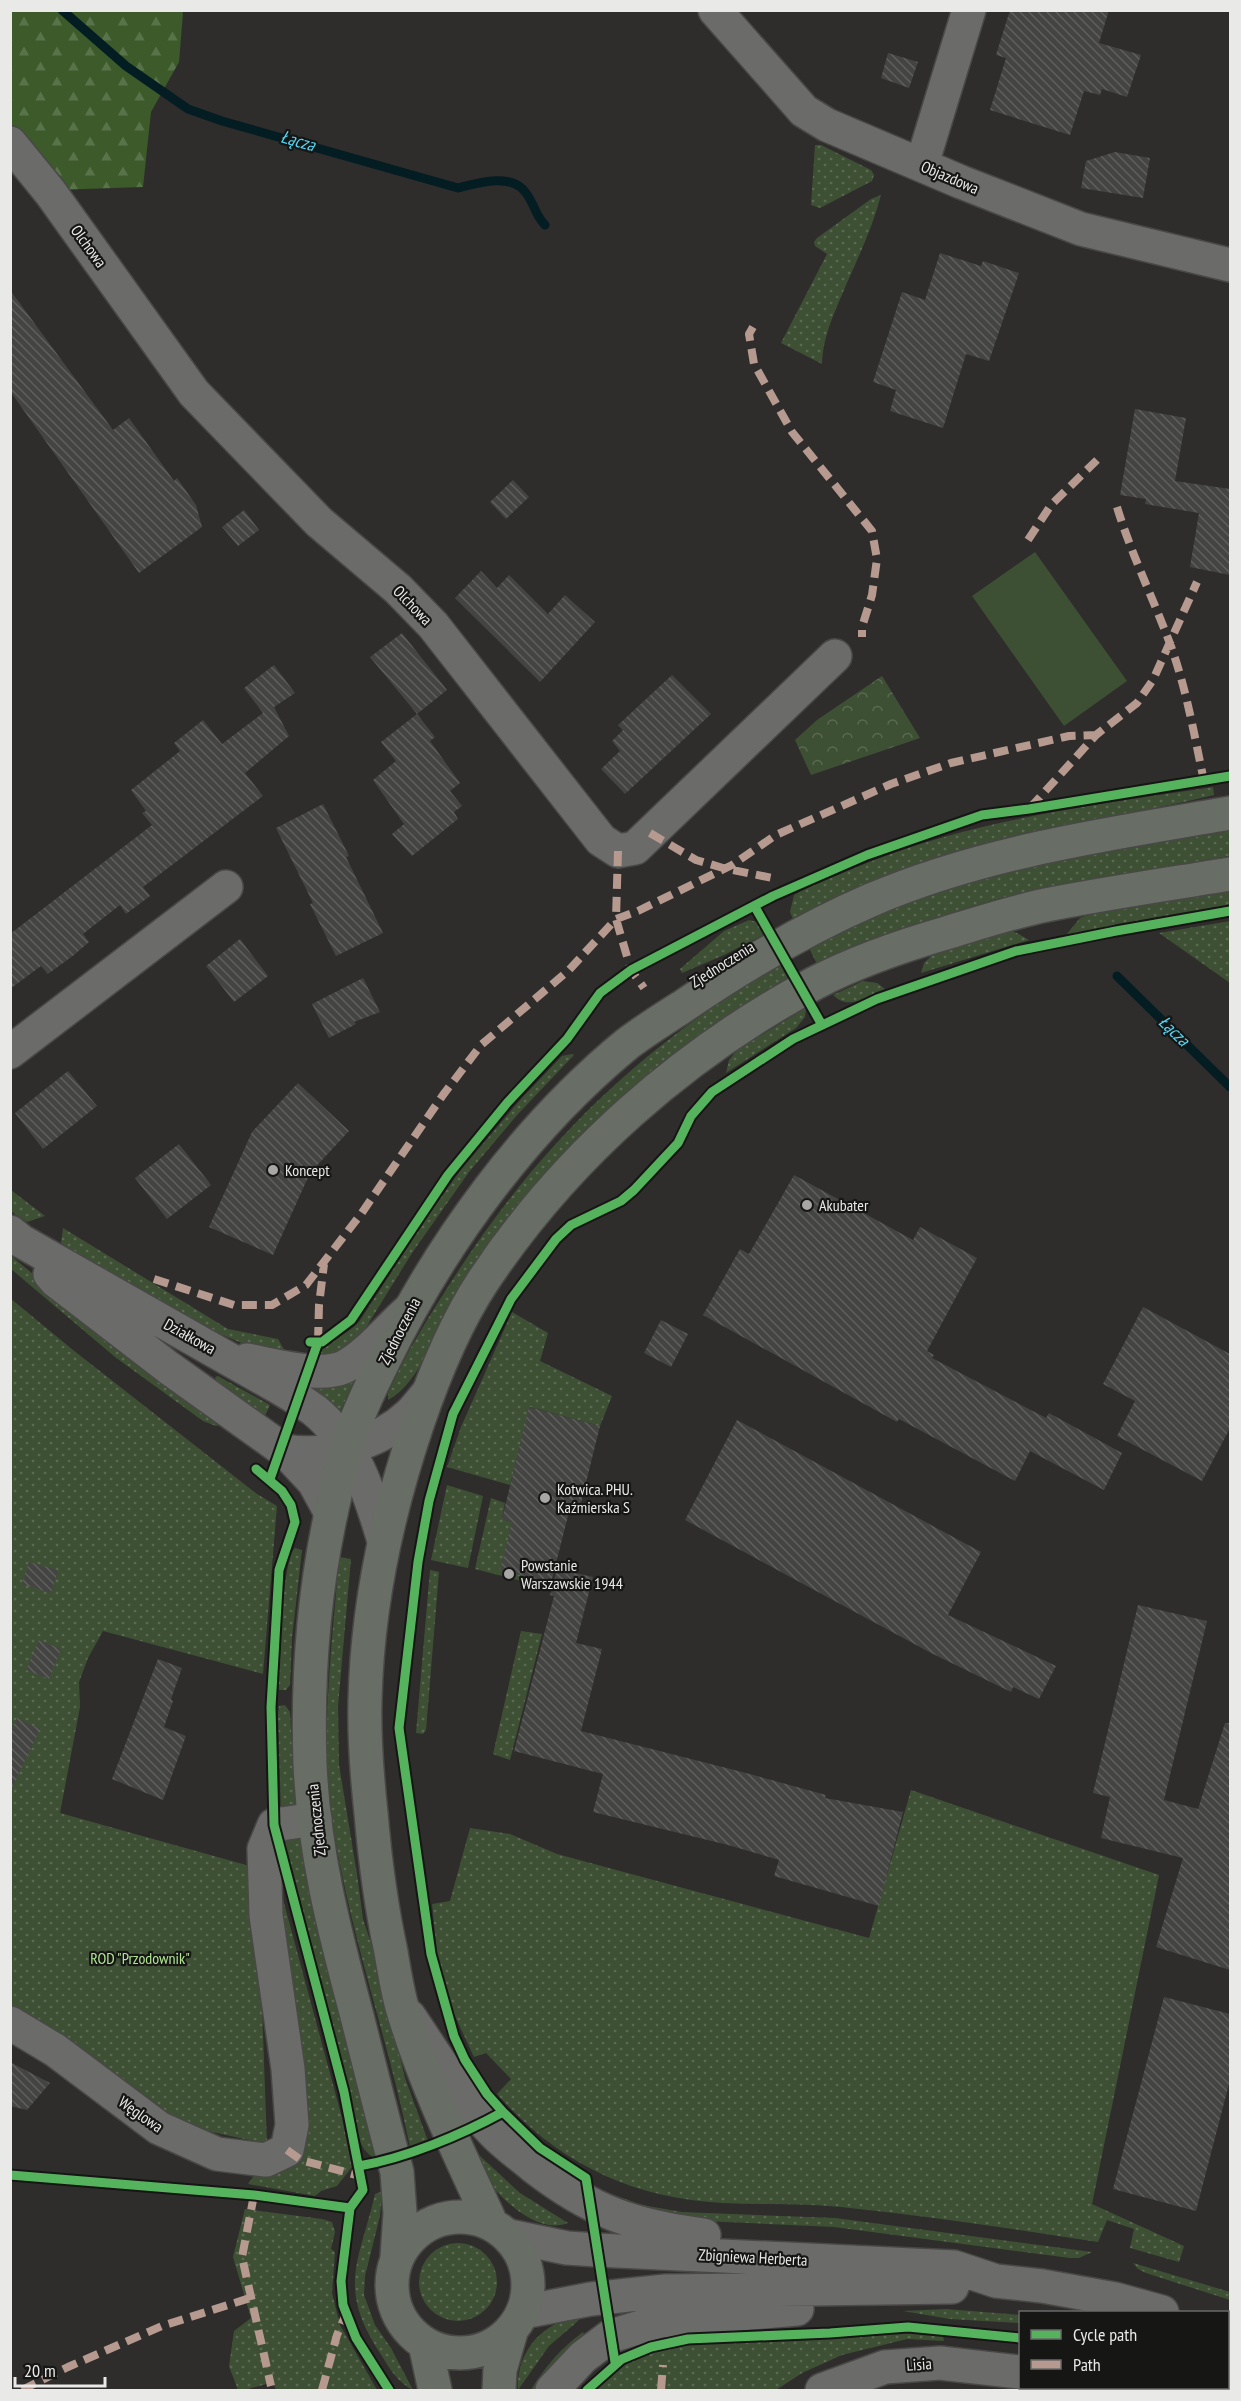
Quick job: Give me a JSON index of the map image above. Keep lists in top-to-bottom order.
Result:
{
  "streets": {
    "main road": ["Zjednoczenia"],
    "street": [
      "Objazdowa",
      "Olchowa",
      "Działkowa",
      "Węglowa",
      "Zbigniewa Herberta",
      "Lisia"
    ]
  },
  "crossings": [
    ["Zjednoczenia", "Działkowa"],
    ["Zjednoczenia", "Węglowa"],
    ["Zjednoczenia", "Zbigniewa Herberta"]
  ],
  "water": ["Łącza"],
  "parks": ["ROD \"Przodownik\""],
  "places": [
    "Koncept",
    "Akubater",
    "Kotwica. PHU. Kaźmierska S",
    "Powstanie Warszawskie 1944"
  ],
  "legend": ["Cycle path", "Path"],
  "scale_bar": "20 m"
}
